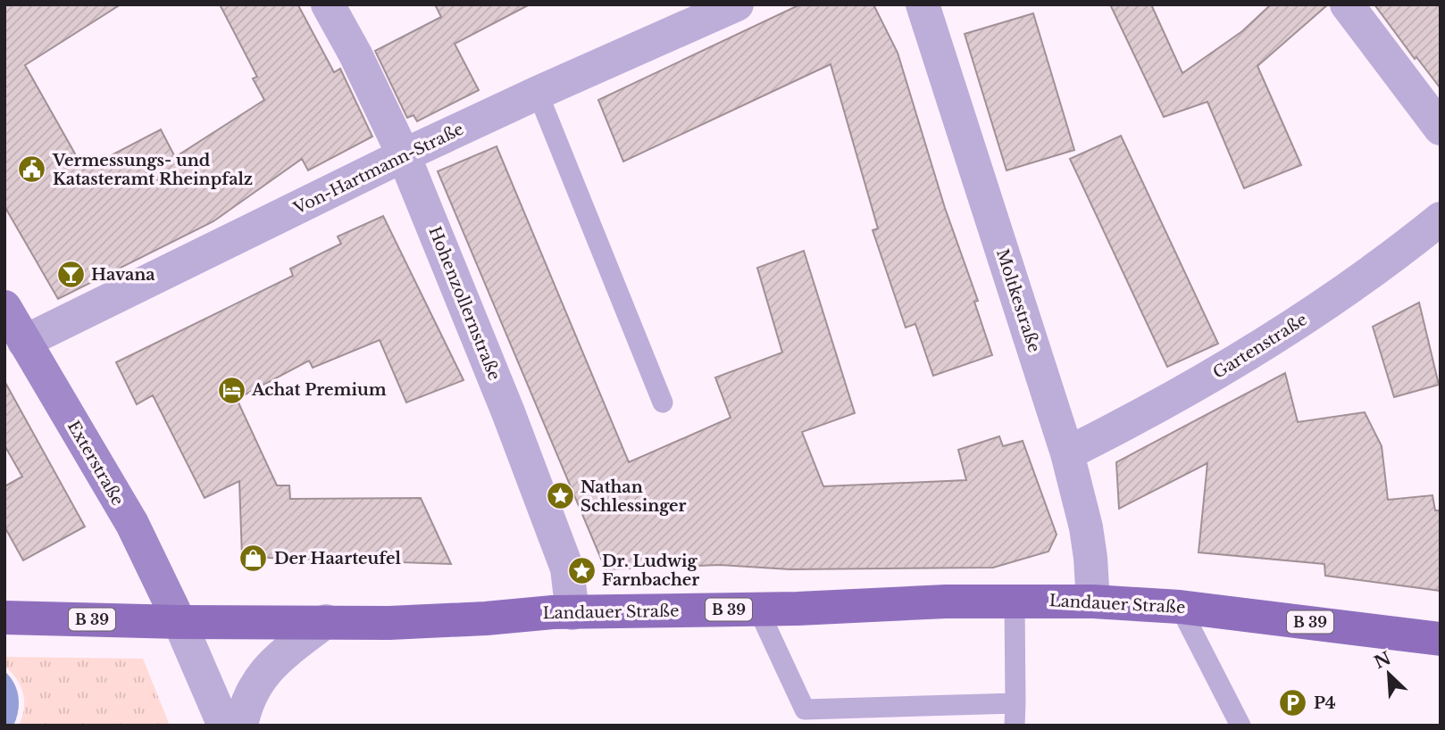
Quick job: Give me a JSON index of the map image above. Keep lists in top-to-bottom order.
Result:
{
  "streets": {
    "main road": ["Exterstraße", "Landauer Straße", "B 39"],
    "street": [
      "Von-Hartmann-Straße",
      "Moltkestraße",
      "Hohenzollernstraße",
      "Gartenstraße"
    ]
  },
  "crossings": [
    ["Von-Hartmann-Straße", "Hohenzollernstraße"],
    ["Von-Hartmann-Straße", "Exterstraße"],
    ["Moltkestraße", "Gartenstraße"],
    ["Moltkestraße", "Landauer Straße"],
    ["Hohenzollernstraße", "Landauer Straße"],
    ["Exterstraße", "Landauer Straße"]
  ],
  "places": {
    "public building": ["Vermessungs- und Katasteramt Rheinpfalz"],
    "bar": ["Havana"],
    "hotel": ["Achat Premium"],
    "place": ["Nathan Schlessinger", "Dr. Ludwig Farnbacher"],
    "shop": ["Der Haarteufel"],
    "parking": ["P4"]
  },
  "north": "top left"
}
